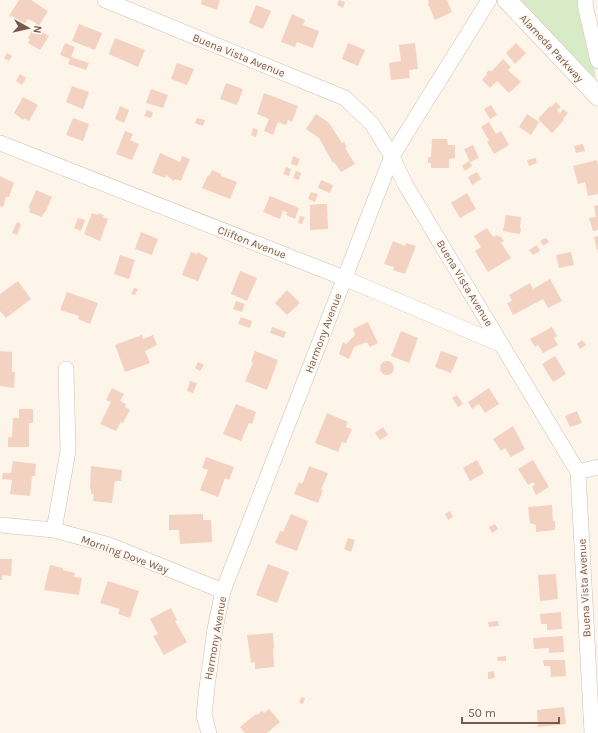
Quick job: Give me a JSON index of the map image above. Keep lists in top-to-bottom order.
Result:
{
  "streets": {
    "street": [
      "Alameda Parkway",
      "Buena Vista Avenue",
      "Clifton Avenue",
      "Harmony Avenue",
      "Morning Dove Way"
    ]
  },
  "crossings": [
    ["Buena Vista Avenue", "Clifton Avenue"],
    ["Buena Vista Avenue", "Harmony Avenue"],
    ["Clifton Avenue", "Harmony Avenue"],
    ["Harmony Avenue", "Morning Dove Way"]
  ],
  "scale_bar": "50 m",
  "north": "right"
}
